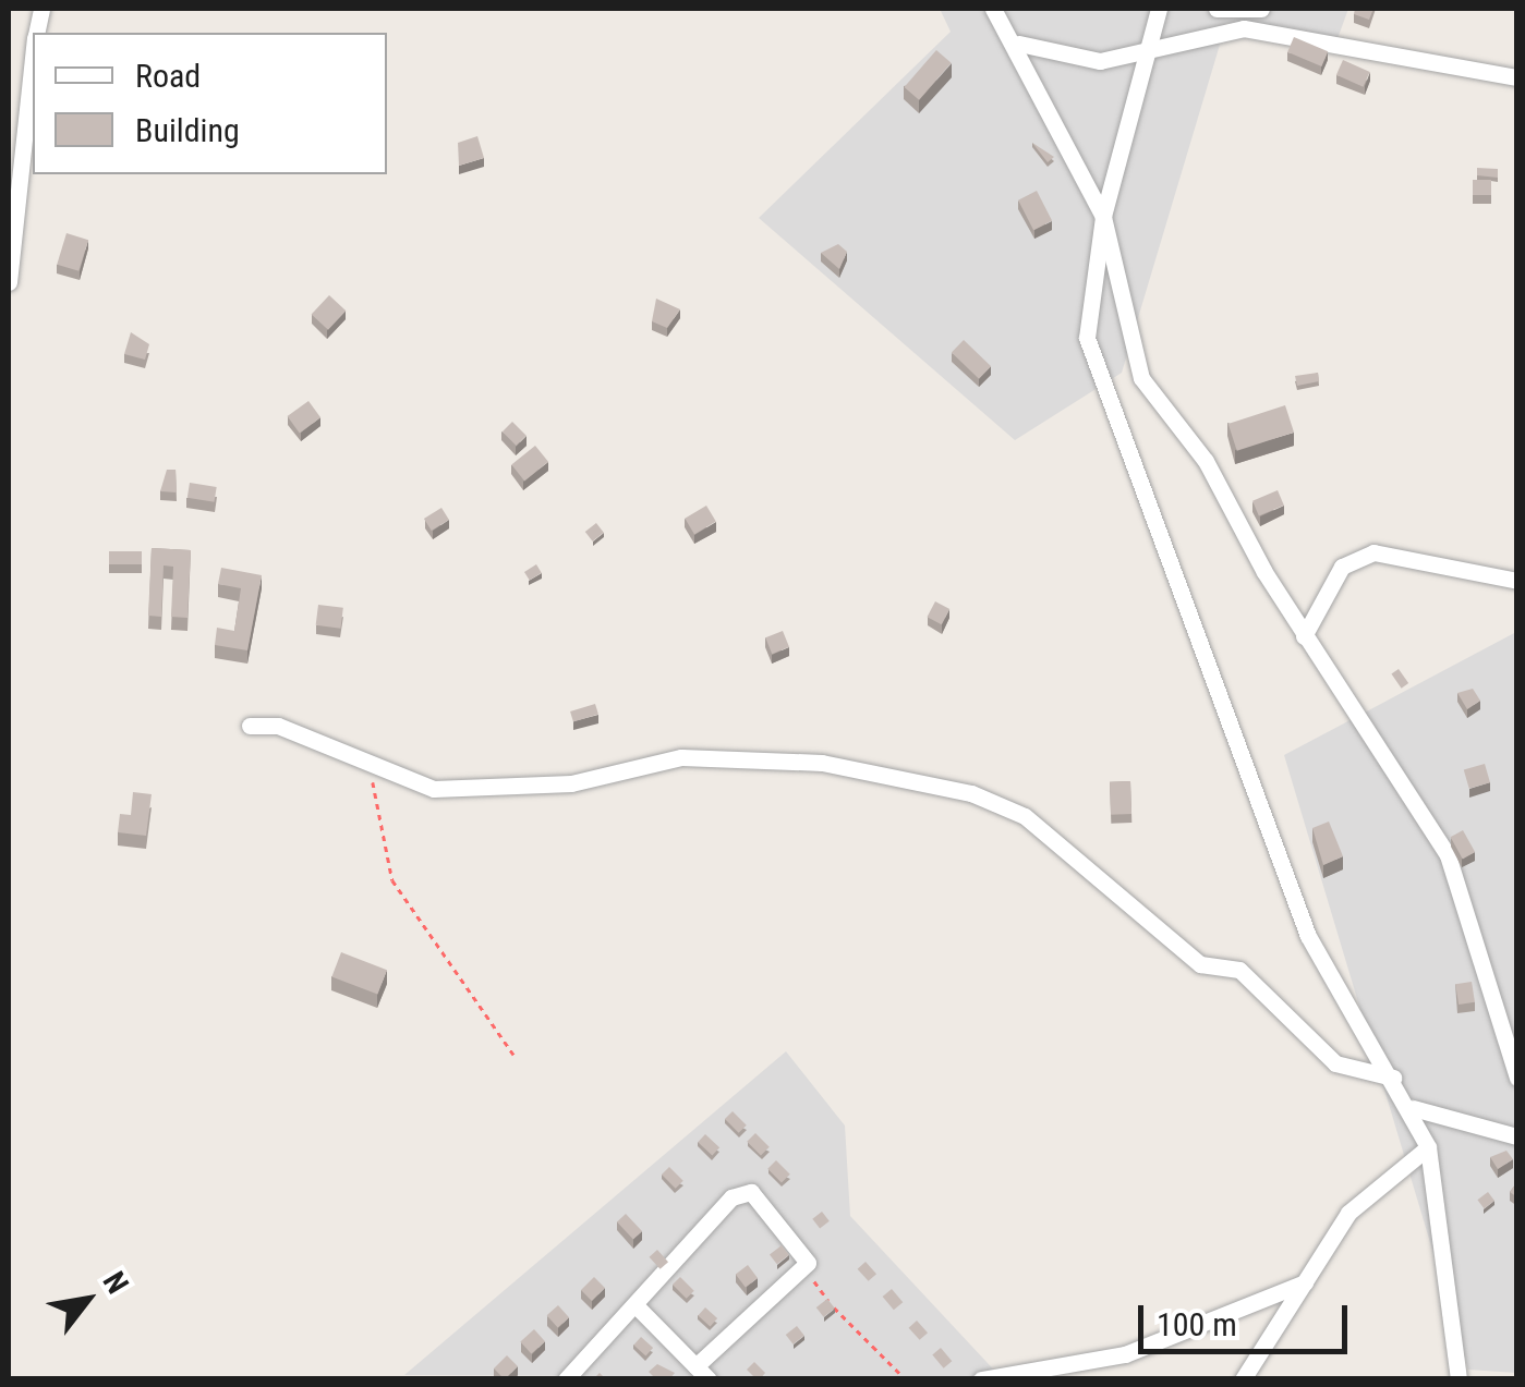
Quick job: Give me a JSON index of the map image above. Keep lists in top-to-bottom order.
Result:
{
  "legend": ["Road", "Building"],
  "scale_bar": "100 m",
  "north": "top right"
}
